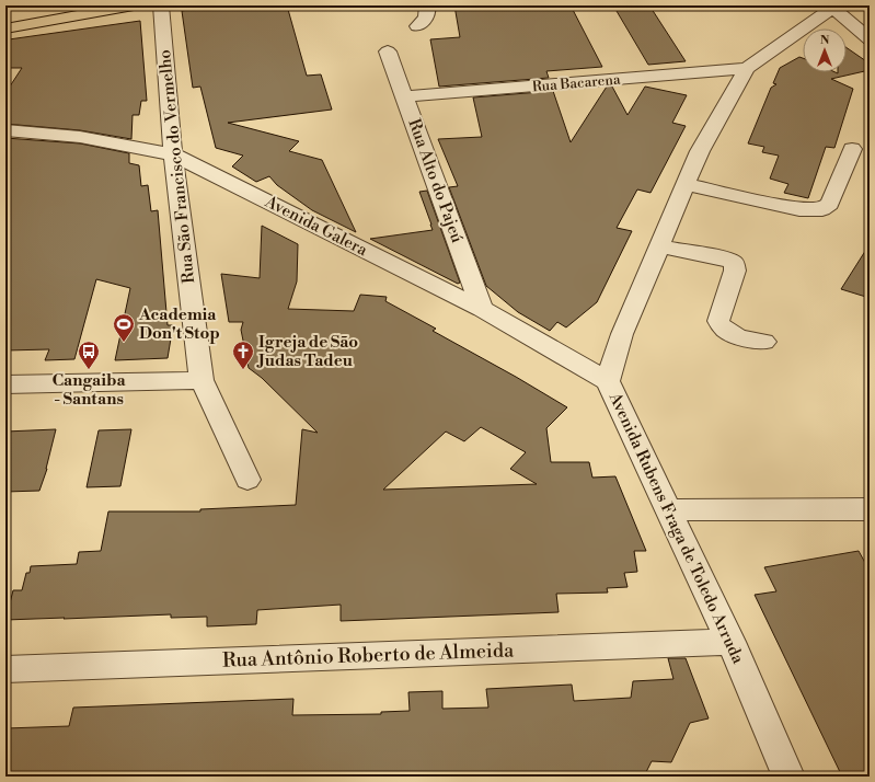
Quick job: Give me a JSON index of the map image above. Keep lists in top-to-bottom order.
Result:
{
  "streets": {
    "street": [
      "Rua Bacarena",
      "Rua São Francisco do Vermelho",
      "Rua Alto do Pajeú",
      "Avenida Galera",
      "Avenida Rubens Fraga de Toledo Arruda",
      "Rua Antônio Roberto de Almeida"
    ]
  },
  "crossings": [
    ["Rua Bacarena", "Rua Alto do Pajeú"],
    ["Rua Bacarena", "Avenida Rubens Fraga de Toledo Arruda"],
    ["Rua São Francisco do Vermelho", "Avenida Galera"],
    ["Rua Alto do Pajeú", "Avenida Galera"],
    ["Avenida Galera", "Avenida Rubens Fraga de Toledo Arruda"],
    ["Avenida Rubens Fraga de Toledo Arruda", "Rua Antônio Roberto de Almeida"]
  ],
  "places": {
    "sports": ["Academia Don't Stop"],
    "bus stop": ["Cangaiba - Santans"],
    "church": ["Igreja de São Judas Tadeu"]
  },
  "north": "top"
}
